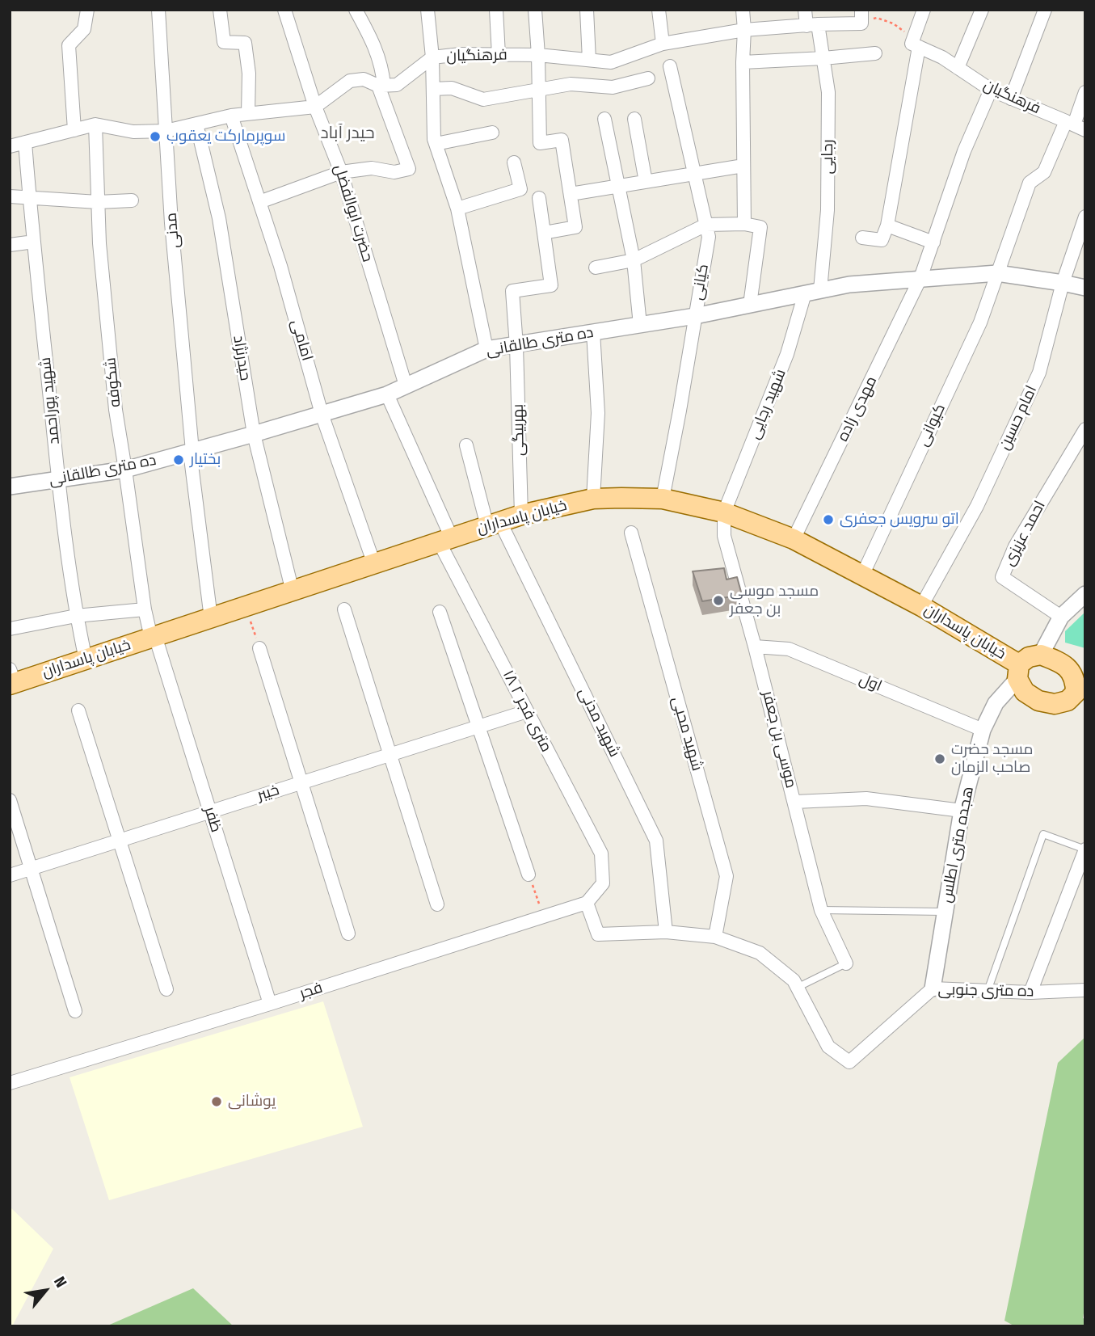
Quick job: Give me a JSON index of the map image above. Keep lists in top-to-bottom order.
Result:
{
  "streets": {
    "main road": ["خیابان پاسداران"],
    "street": [
      "فرهنگیان",
      "رجایی",
      "حضرت ابوالفضل",
      "مدنی",
      "کیانی",
      "امامی",
      "ده متری طالقانی",
      "حیدرنژاد",
      "شکوفه",
      "شهید پوراحمد",
      "شهید رجایی",
      "مهدی زاده",
      "امام حسین",
      "کیوانی",
      "بهربیگی",
      "احمد عزیزی",
      "اول",
      "۱۸ متری فجر ۲",
      "شهید مدنی",
      "شهید محبی",
      "موسی بن جعفر",
      "خیبر",
      "ظفر",
      "هجده متری اطلس",
      "فجر",
      "ده متری جنوبی"
    ]
  },
  "crossings": [
    ["فرهنگیان", "رجایی"],
    ["فرهنگیان", "مهدی زاده"],
    ["فرهنگیان", "کیوانی"],
    ["رجایی", "ده متری طالقانی"],
    ["رجایی", "شهید رجایی"],
    ["حضرت ابوالفضل", "ده متری طالقانی"],
    ["مدنی", "ده متری طالقانی"],
    ["مدنی", "خیابان پاسداران"],
    ["کیانی", "ده متری طالقانی"],
    ["کیانی", "خیابان پاسداران"],
    ["امامی", "ده متری طالقانی"],
    ["امامی", "خیابان پاسداران"],
    ["ده متری طالقانی", "حیدرنژاد"],
    ["ده متری طالقانی", "شکوفه"],
    ["ده متری طالقانی", "شهید پوراحمد"],
    ["ده متری طالقانی", "شهید رجایی"],
    ["ده متری طالقانی", "مهدی زاده"],
    ["ده متری طالقانی", "امام حسین"],
    ["ده متری طالقانی", "کیوانی"],
    ["ده متری طالقانی", "بهربیگی"],
    ["ده متری طالقانی", "۱۸ متری فجر ۲"],
    ["حیدرنژاد", "خیابان پاسداران"],
    ["شکوفه", "خیابان پاسداران"],
    ["شکوفه", "ظفر"],
    ["شهید پوراحمد", "خیابان پاسداران"],
    ["شهید رجایی", "خیابان پاسداران"],
    ["شهید رجایی", "موسی بن جعفر"],
    ["مهدی زاده", "خیابان پاسداران"],
    ["امام حسین", "خیابان پاسداران"],
    ["کیوانی", "خیابان پاسداران"],
    ["بهربیگی", "خیابان پاسداران"],
    ["خیابان پاسداران", "۱۸ متری فجر ۲"],
    ["خیابان پاسداران", "شهید مدنی"],
    ["خیابان پاسداران", "موسی بن جعفر"],
    ["خیابان پاسداران", "ظفر"],
    ["خیابان پاسداران", "هجده متری اطلس"],
    ["اول", "موسی بن جعفر"],
    ["اول", "هجده متری اطلس"],
    ["۱۸ متری فجر ۲", "خیبر"],
    ["۱۸ متری فجر ۲", "فجر"],
    ["۱۸ متری فجر ۲", "ده متری جنوبی"],
    ["شهید مدنی", "ده متری جنوبی"],
    ["شهید محبی", "ده متری جنوبی"],
    ["خیبر", "ظفر"],
    ["ظفر", "فجر"],
    ["هجده متری اطلس", "ده متری جنوبی"],
    ["فجر", "ده متری جنوبی"]
  ],
  "districts": ["حیدر آباد"],
  "places": [
    "سوپرمارکت یعقوب",
    "بختیار",
    "اتو سرویس جعفری",
    "مسجد موسی بن جعفر",
    "مسجد حضرت صاحب الزمان",
    "یوشانی"
  ],
  "north": "top right"
}
